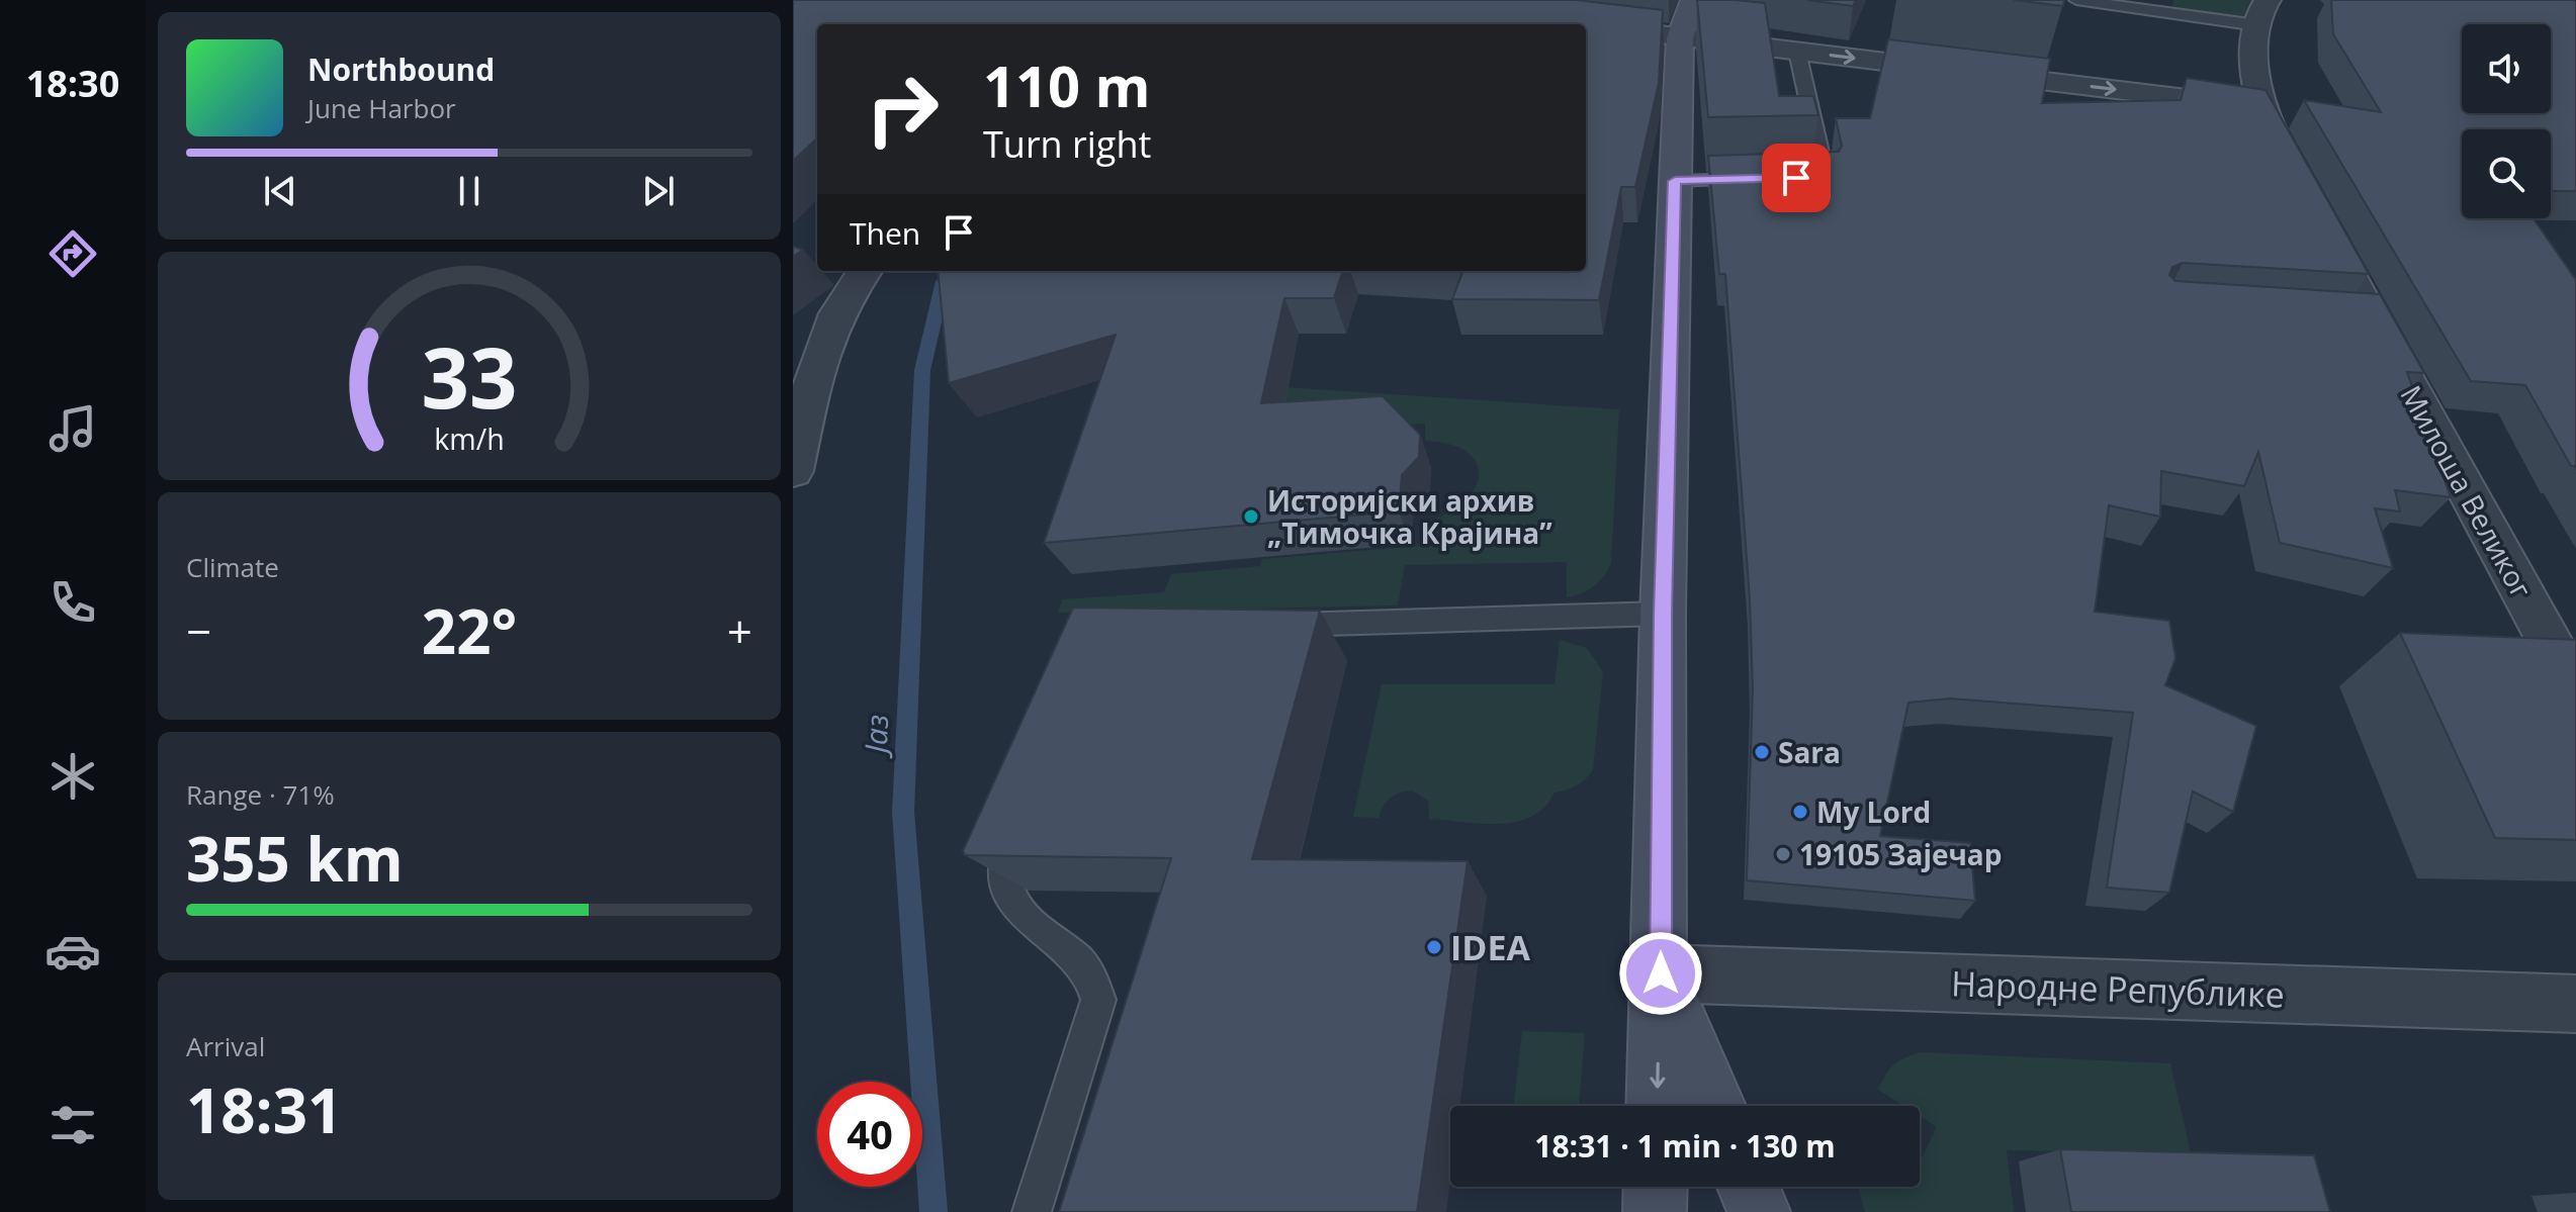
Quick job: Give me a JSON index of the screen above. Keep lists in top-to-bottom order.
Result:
{
  "streets": {
    "street": ["Милоша Великог", "Народне Републике"]
  },
  "water": ["Јаз"],
  "places": [
    "Историјски архив „Тимочка Крајина”",
    "Sara",
    "My Lord",
    "19105 Зајечар",
    "IDEA"
  ],
  "page": {
    "tabs": "18:30",
    "turn": ["110 m", "Turn right"],
    "song": ["Northbound", "June Harbor"],
    "then": "Then",
    "tile": [
      "Climate",
      ["Range · 71%", "355 km"],
      ["Arrival", "18:31"]
    ],
    "heat": ["−", "22°", "+"],
    "limit": "40",
    "trip": "18:31 · 1 min · 130 m",
    "gauge": ["33", "km/h"]
  }
}
